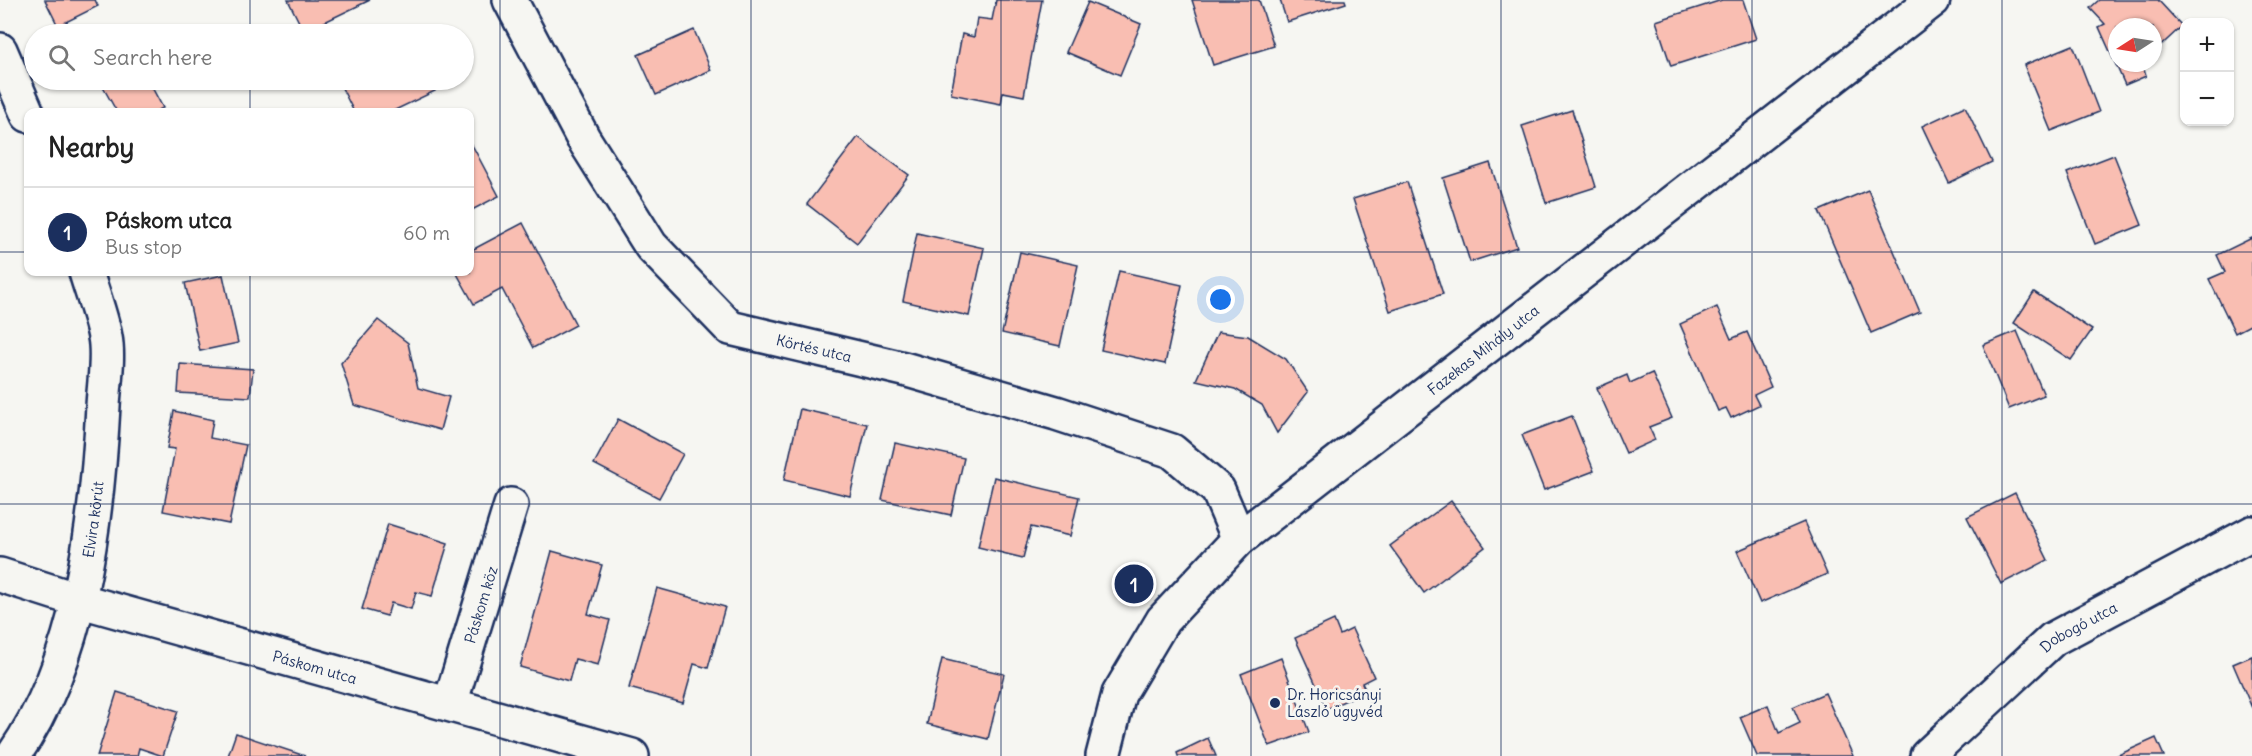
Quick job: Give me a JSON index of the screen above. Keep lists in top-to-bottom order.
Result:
{
  "streets": {
    "street": [
      "Körtés utca",
      "Fazekas Mihály utca",
      "Elvira körút",
      "Páskom köz",
      "Dobogó utca",
      "Páskom utca"
    ]
  },
  "crossings": [
    ["Körtés utca", "Fazekas Mihály utca"],
    ["Elvira körút", "Páskom utca"],
    ["Páskom köz", "Páskom utca"]
  ],
  "places": ["Dr. Horicsányi László ügyvéd"],
  "north": "left",
  "page": {
    "map_buttons": ["+", "−"],
    "search": "Search here",
    "heading": "Nearby",
    "list": [
      {
        "mark": "1",
        "name": "Páskom utca",
        "note": "Bus stop",
        "value": "60 m"
      }
    ],
    "pins": "1"
  }
}
